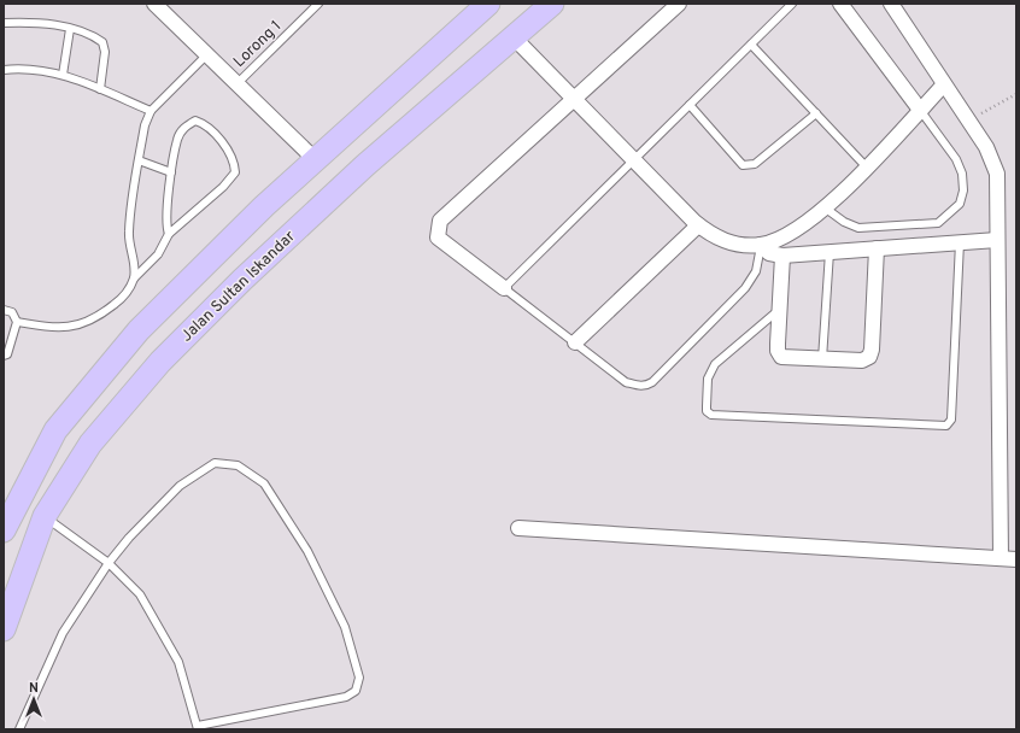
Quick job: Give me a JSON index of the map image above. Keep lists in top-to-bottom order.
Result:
{
  "streets": {
    "main road": ["Jalan Sultan Iskandar"],
    "lane": ["Lorong 1"]
  },
  "north": "top"
}
